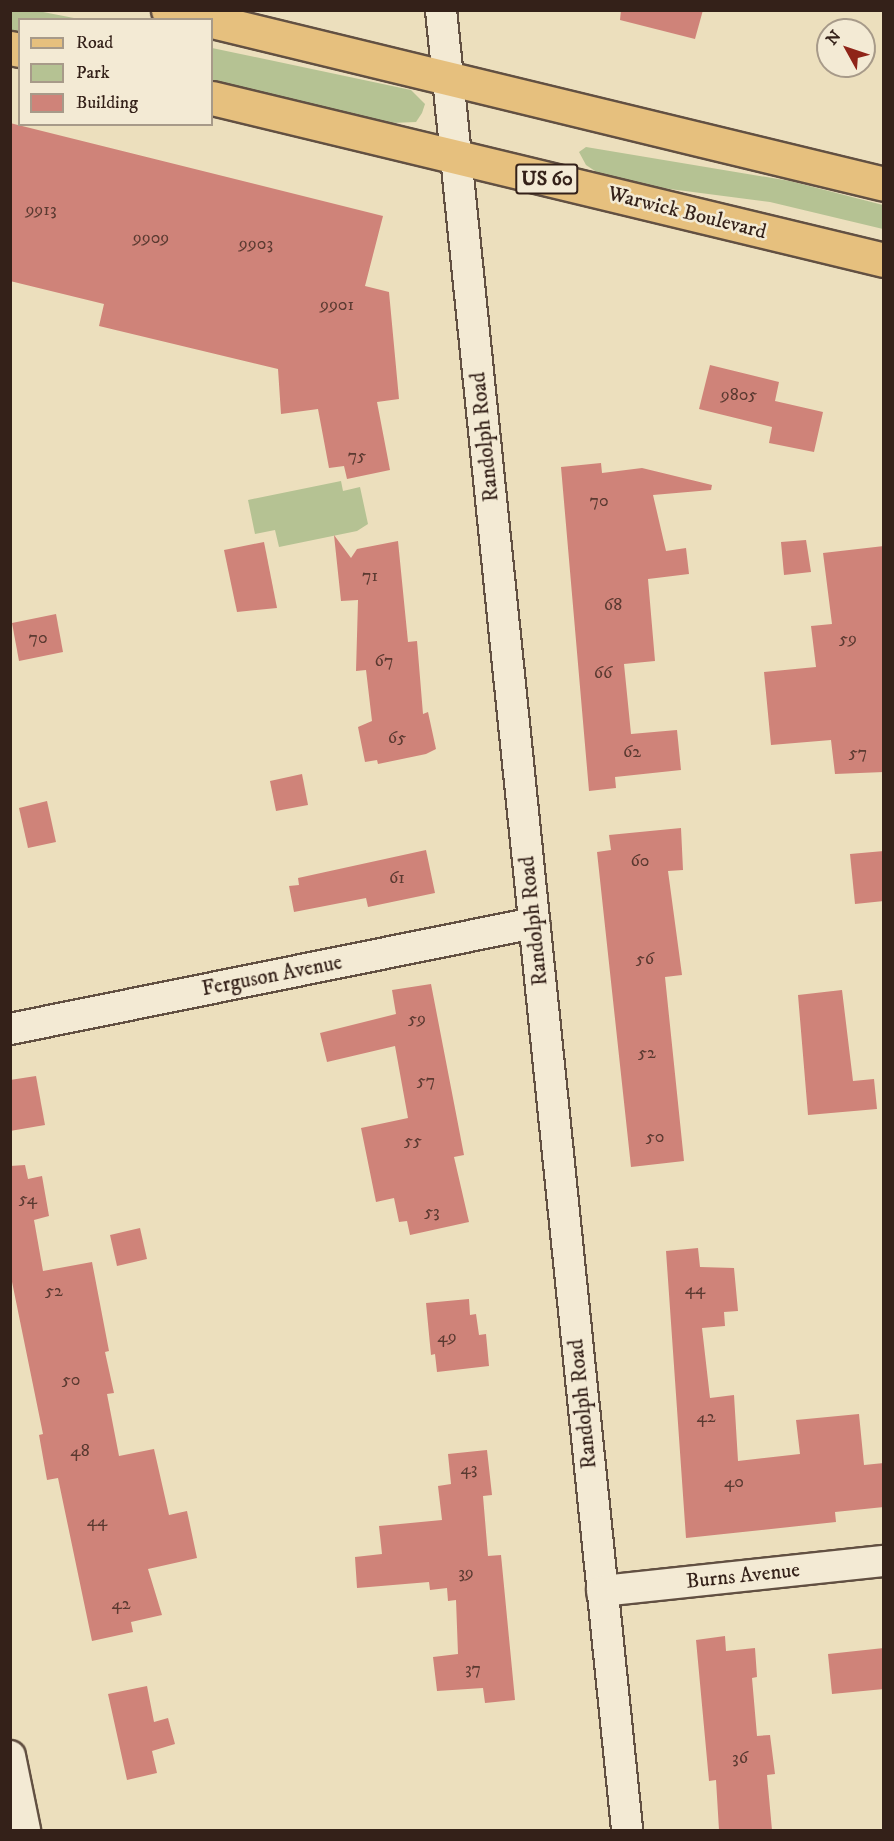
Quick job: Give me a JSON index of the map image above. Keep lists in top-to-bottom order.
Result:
{
  "streets": {
    "main road": ["US 60", "Warwick Boulevard"],
    "street": ["Randolph Road", "Ferguson Avenue", "Burns Avenue"]
  },
  "crossings": [
    ["Warwick Boulevard", "Randolph Road"],
    ["Randolph Road", "Ferguson Avenue"],
    ["Randolph Road", "Burns Avenue"]
  ],
  "house_numbers": [
    "9913",
    "9909",
    "9903",
    "9901",
    "9805",
    "75",
    "70",
    "71",
    "68",
    "70",
    "59",
    "67",
    "66",
    "65",
    "62",
    "57",
    "60",
    "61",
    "56",
    "59",
    "52",
    "57",
    "50",
    "55",
    "54",
    "53",
    "44",
    "52",
    "49",
    "50",
    "42",
    "48",
    "43",
    "40",
    "44",
    "39",
    "42",
    "37",
    "36"
  ],
  "legend": ["Road", "Park", "Building"],
  "north": "top left"
}
